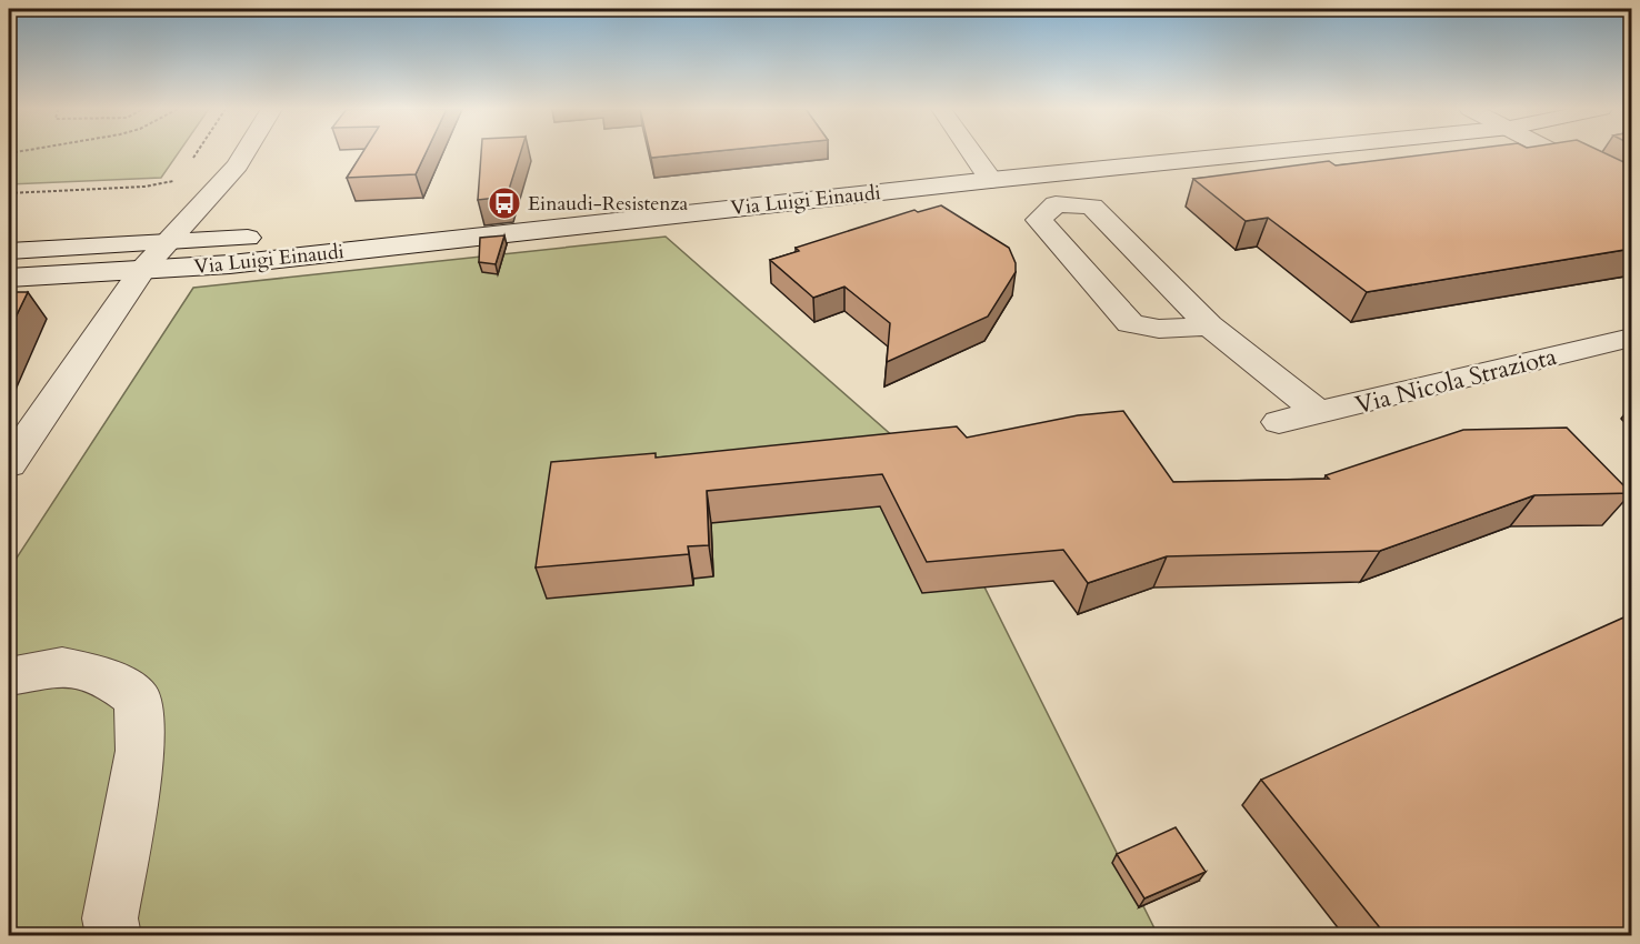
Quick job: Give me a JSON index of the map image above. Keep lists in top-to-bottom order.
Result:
{
  "streets": {
    "main road": ["Via Luigi Einaudi", "Via Nicola Straziota"]
  },
  "places": {
    "bus stop": ["Einaudi-Resistenza"]
  }
}
